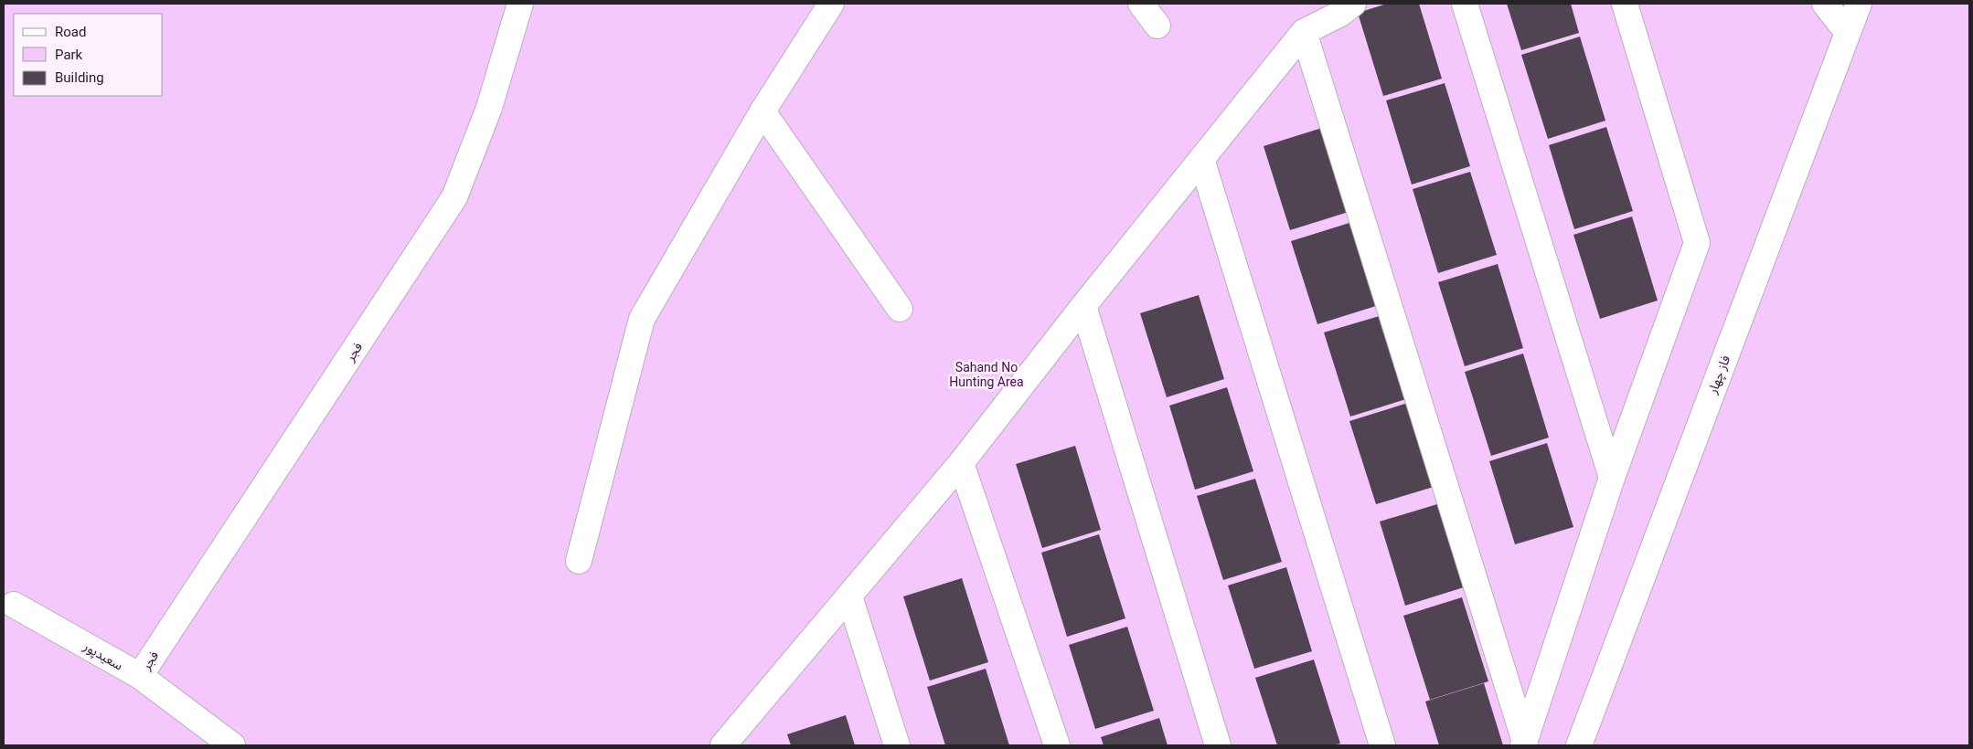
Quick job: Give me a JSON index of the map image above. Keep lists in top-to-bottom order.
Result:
{
  "streets": {
    "street": ["فجر", "فاز چهار", "سعیدپور"]
  },
  "crossings": [
    ["فجر", "سعیدپور"]
  ],
  "parks": ["Sahand No Hunting Area"],
  "legend": ["Road", "Park", "Building"]
}
